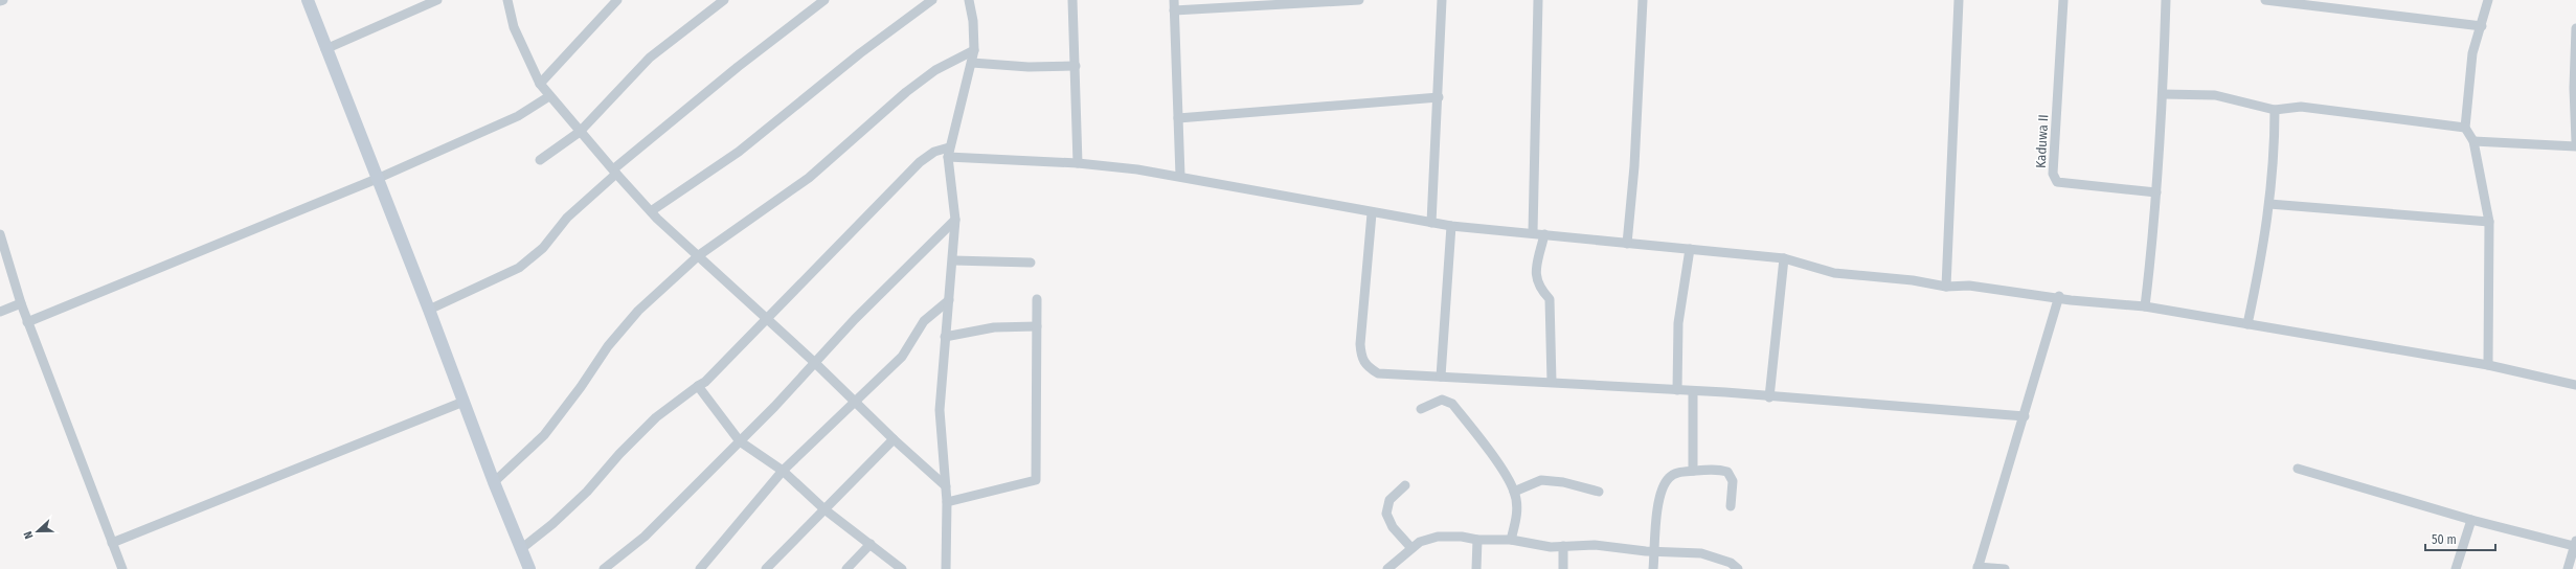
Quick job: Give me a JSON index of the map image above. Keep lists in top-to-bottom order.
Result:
{
  "streets": {
    "street": ["Kaduwa II"]
  },
  "scale_bar": "50 m",
  "north": "left"
}
